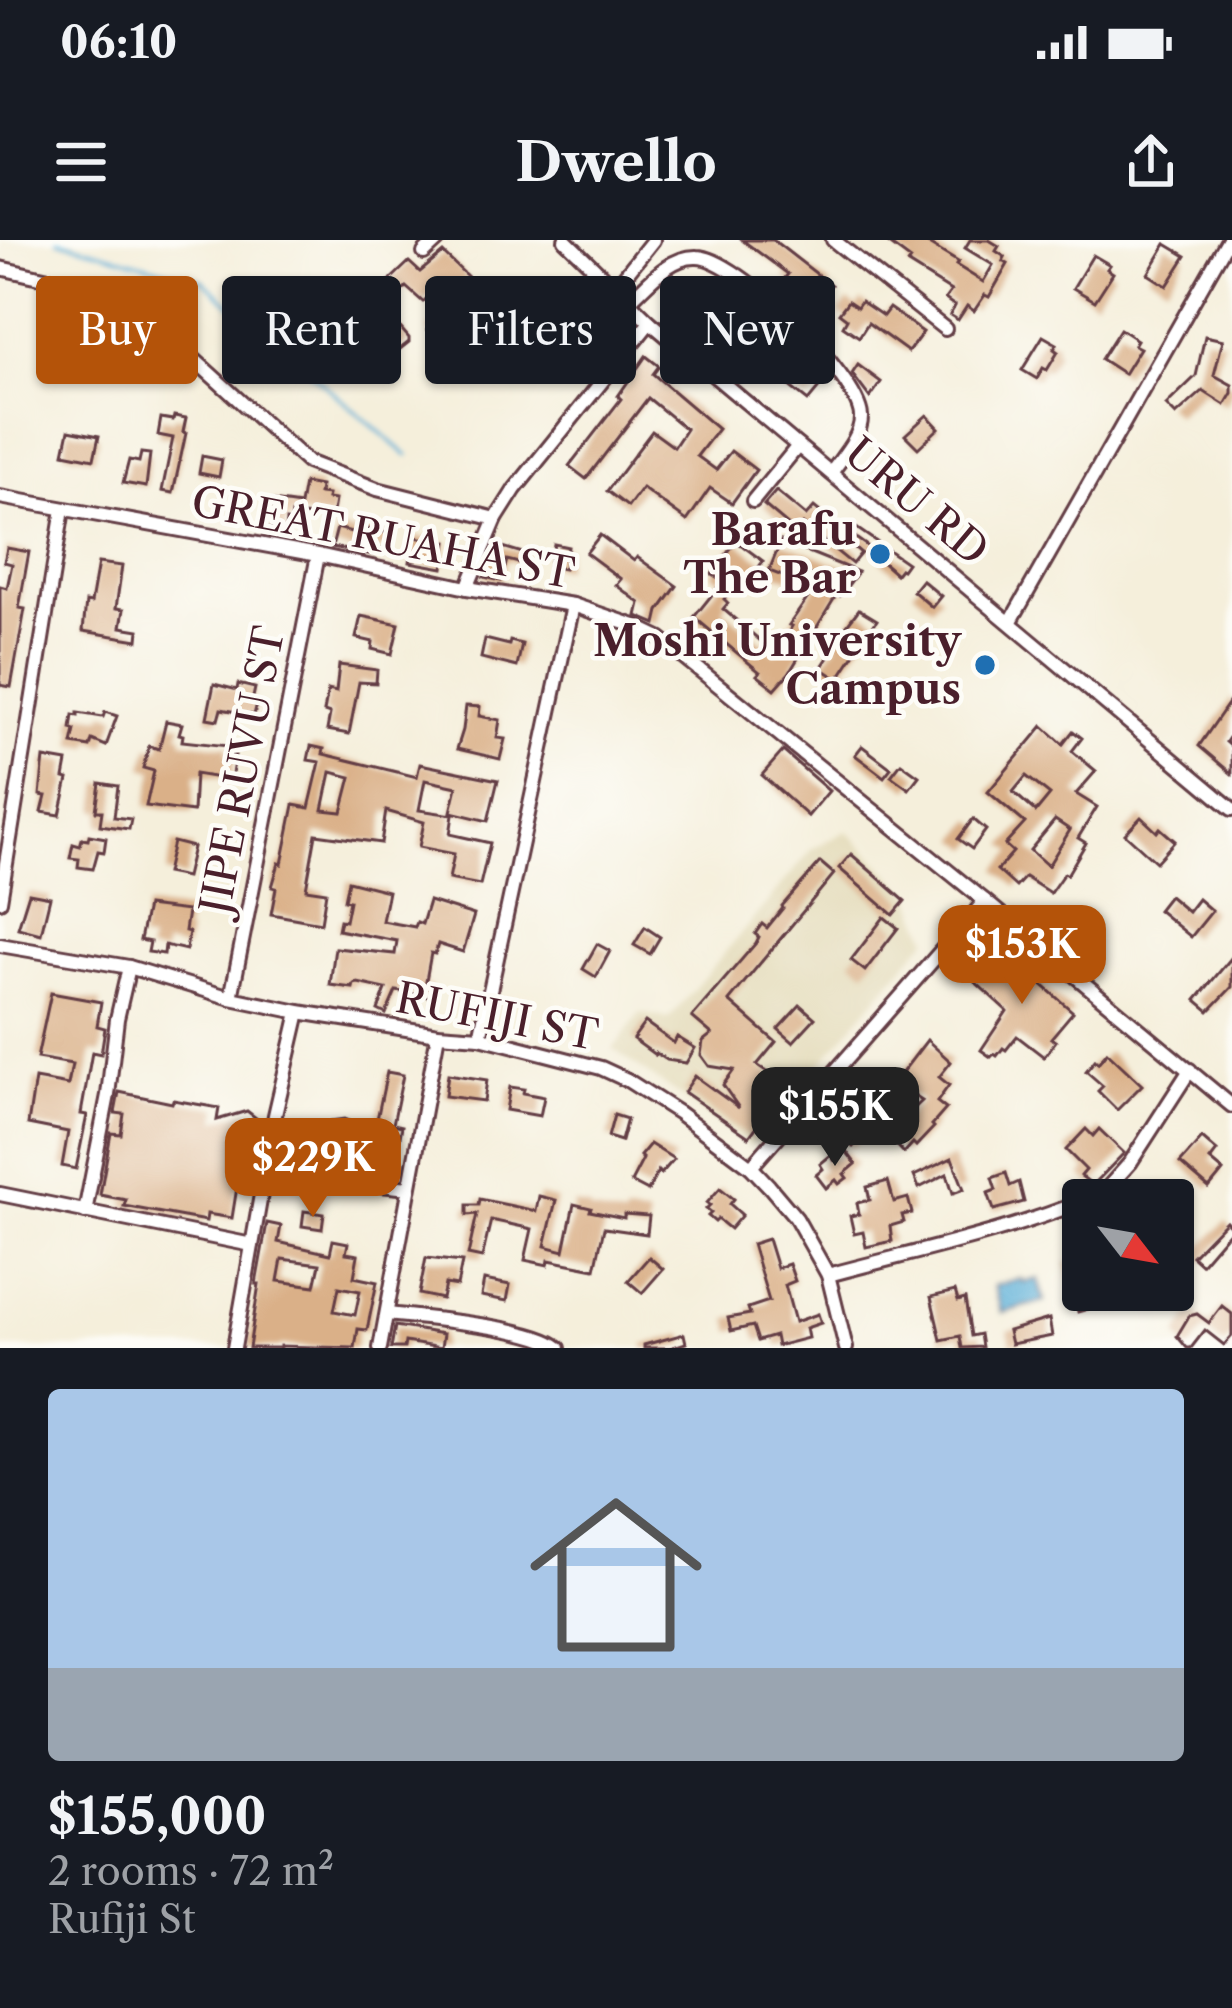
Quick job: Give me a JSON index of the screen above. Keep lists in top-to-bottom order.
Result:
{
  "streets": {
    "street": [
      "URU RD",
      "GREAT RUAHA ST",
      "JIPE RUVU ST",
      "RUFIJI ST"
    ]
  },
  "crossings": [
    ["GREAT RUAHA ST", "JIPE RUVU ST"],
    ["JIPE RUVU ST", "RUFIJI ST"]
  ],
  "places": ["Barafu The Bar", "Moshi University Campus"],
  "north": "bottom right",
  "page": {
    "status": "06:10",
    "header": "Dwello",
    "chip": [
      "Buy",
      "Rent",
      "Filters",
      "New"
    ],
    "price": ["$153K", "$155K", "$229K"],
    "list": [
      {
        "name": "$155,000",
        "note": "2 rooms · 72 m² · Rufiji St"
      }
    ]
  }
}
